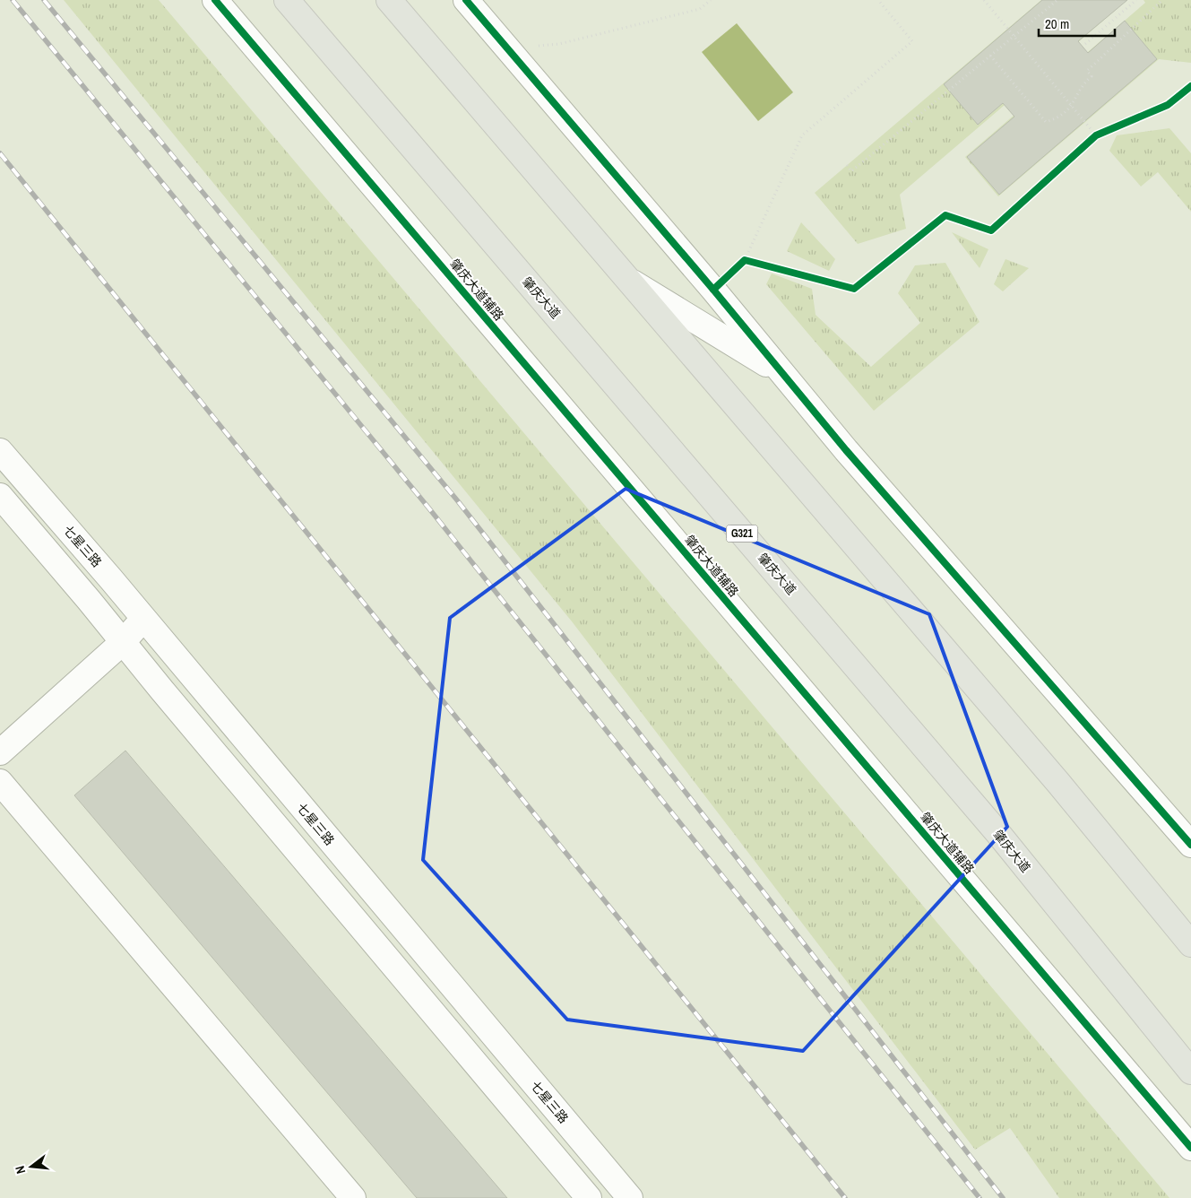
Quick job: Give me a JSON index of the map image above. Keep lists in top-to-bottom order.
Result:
{
  "streets": {
    "highway": ["肇庆大道", "G321"],
    "street": ["肇庆大道辅路", "七星三路"]
  },
  "scale_bar": "20 m",
  "north": "left"
}
